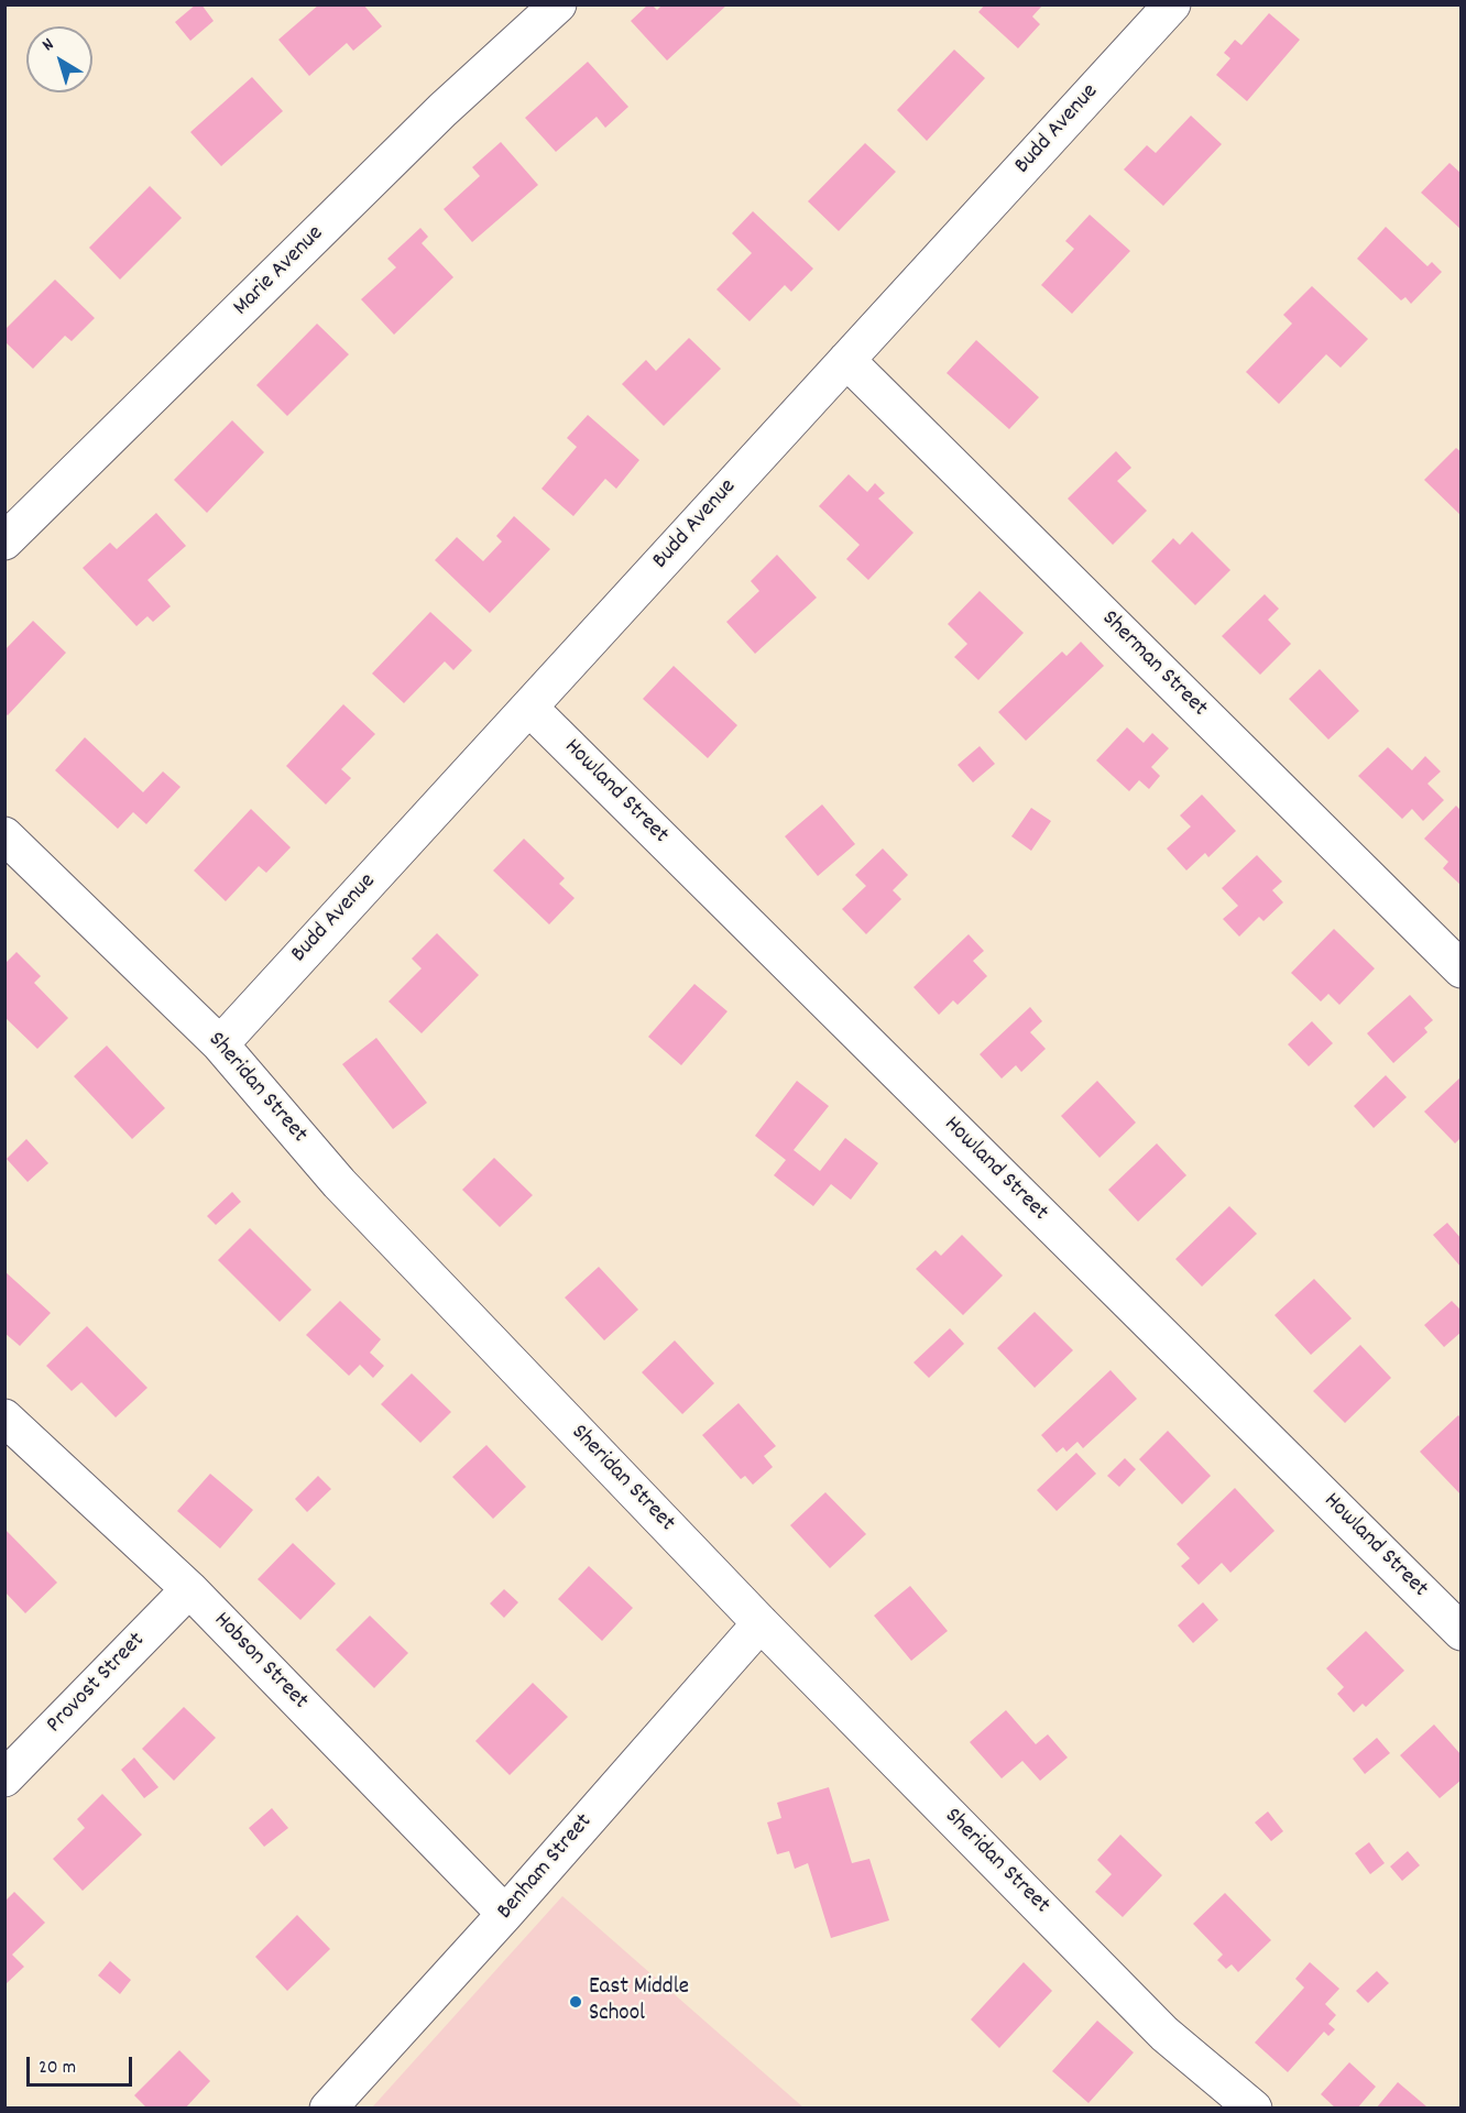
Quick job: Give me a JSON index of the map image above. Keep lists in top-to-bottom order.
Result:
{
  "streets": {
    "street": [
      "Budd Avenue",
      "Marie Avenue",
      "Sherman Street",
      "Howland Street",
      "Sheridan Street",
      "Hobson Street",
      "Provost Street",
      "Benham Street"
    ]
  },
  "crossings": [
    ["Budd Avenue", "Sherman Street"],
    ["Budd Avenue", "Howland Street"],
    ["Budd Avenue", "Sheridan Street"],
    ["Sheridan Street", "Benham Street"],
    ["Hobson Street", "Provost Street"],
    ["Hobson Street", "Benham Street"]
  ],
  "places": ["East Middle School"],
  "scale_bar": "20 m",
  "north": "top left"
}
